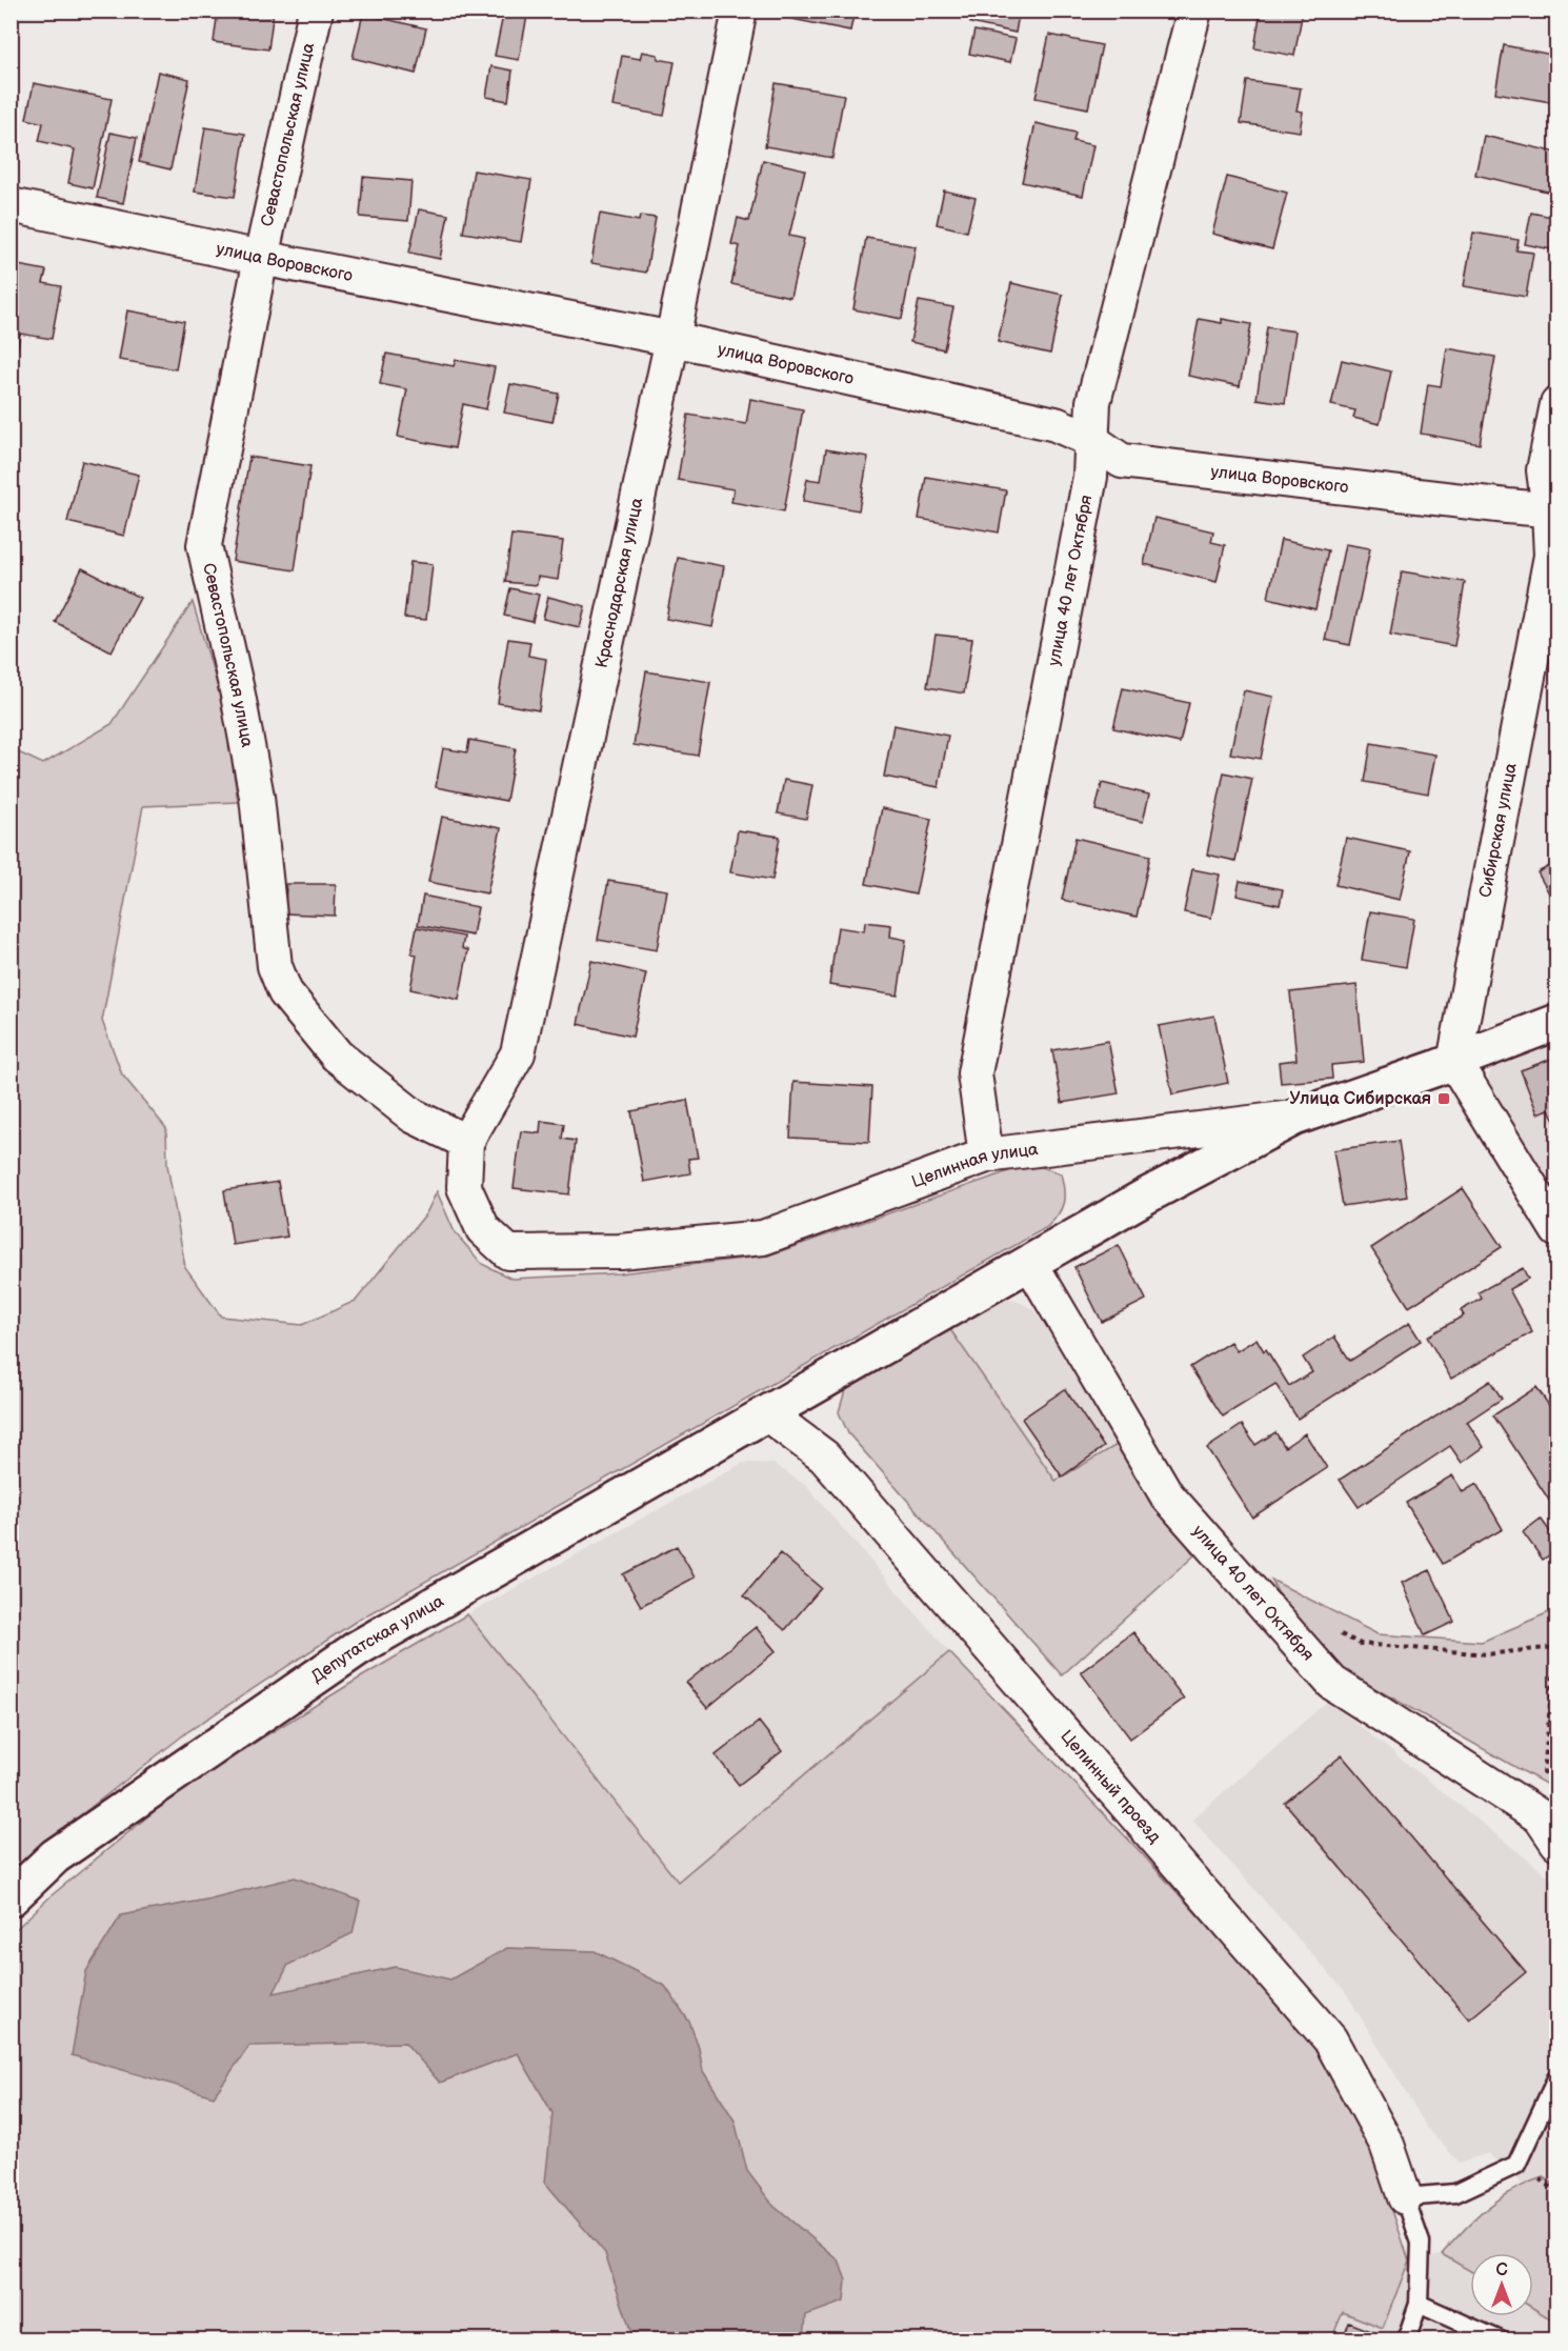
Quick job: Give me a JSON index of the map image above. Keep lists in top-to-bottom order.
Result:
{
  "streets": {
    "street": [
      "Севастопольская улица",
      "улица Воровского",
      "улица 40 лет Октября",
      "Краснодарская улица",
      "Сибирская улица",
      "Целинная улица",
      "Депутатская улица",
      "Целинный проезд"
    ]
  },
  "crossings": [
    ["Севастопольская улица", "улица Воровского"],
    ["Севастопольская улица", "Краснодарская улица"],
    ["Севастопольская улица", "Целинная улица"],
    ["улица Воровского", "улица 40 лет Октября"],
    ["улица Воровского", "Краснодарская улица"],
    ["улица Воровского", "Сибирская улица"],
    ["улица 40 лет Октября", "Целинная улица"],
    ["улица 40 лет Октября", "Депутатская улица"],
    ["Краснодарская улица", "Целинная улица"],
    ["Сибирская улица", "Целинная улица"],
    ["Целинная улица", "Депутатская улица"],
    ["Депутатская улица", "Целинный проезд"]
  ],
  "places": {
    "transit": ["Улица Сибирская"]
  },
  "north": "top"
}
